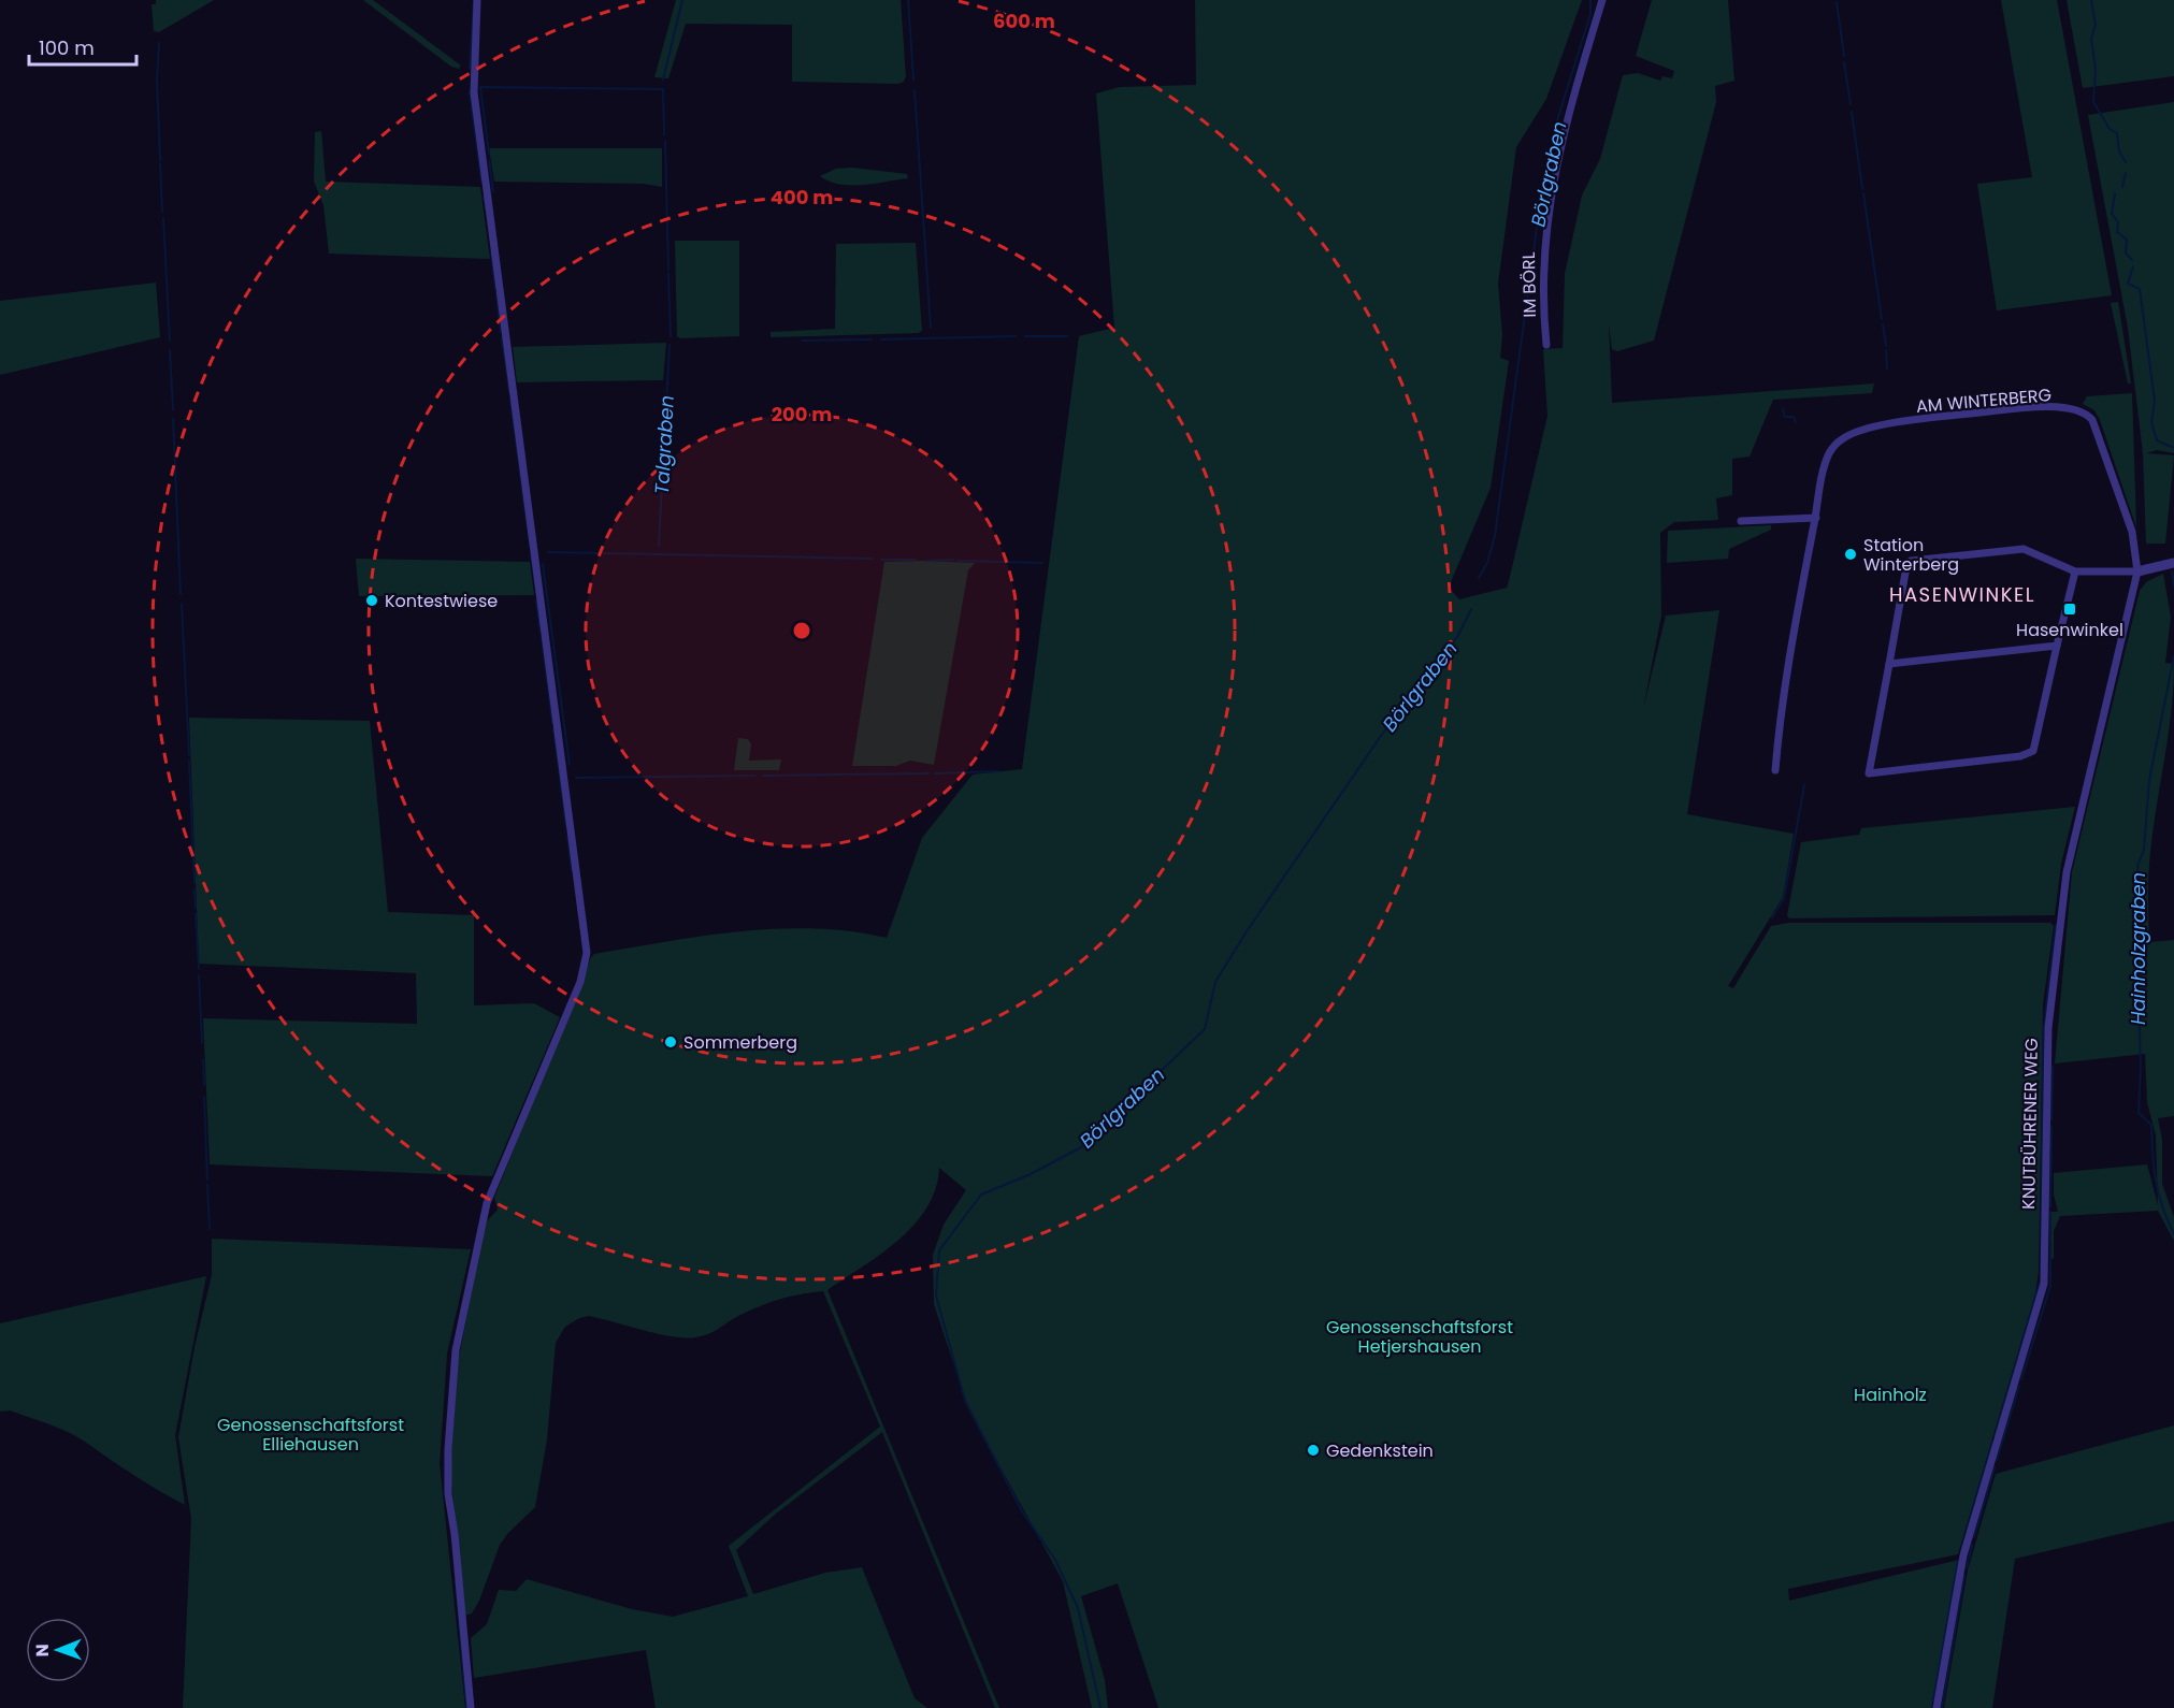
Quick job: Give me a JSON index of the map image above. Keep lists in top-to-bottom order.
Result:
{
  "streets": {
    "street": ["IM BÖRL", "AM WINTERBERG", "KNUTBÜHRENER WEG"]
  },
  "crossings": [
    ["AM WINTERBERG", "KNUTBÜHRENER WEG"]
  ],
  "districts": ["HASENWINKEL"],
  "water": ["Börlgraben", "Talgraben", "Hainholzgraben"],
  "parks": ["Genossenschaftsforst Hetjershausen", "Hainholz", "Genossenschaftsforst Elliehausen"],
  "places": {
    "other": [
      "Station Winterberg",
      "Kontestwiese",
      "Sommerberg",
      "Gedenkstein"
    ],
    "transit": ["Hasenwinkel"]
  },
  "scale_bar": "100 m",
  "north": "left",
  "rings": ["600 m", "400 m", "200 m"]
}
